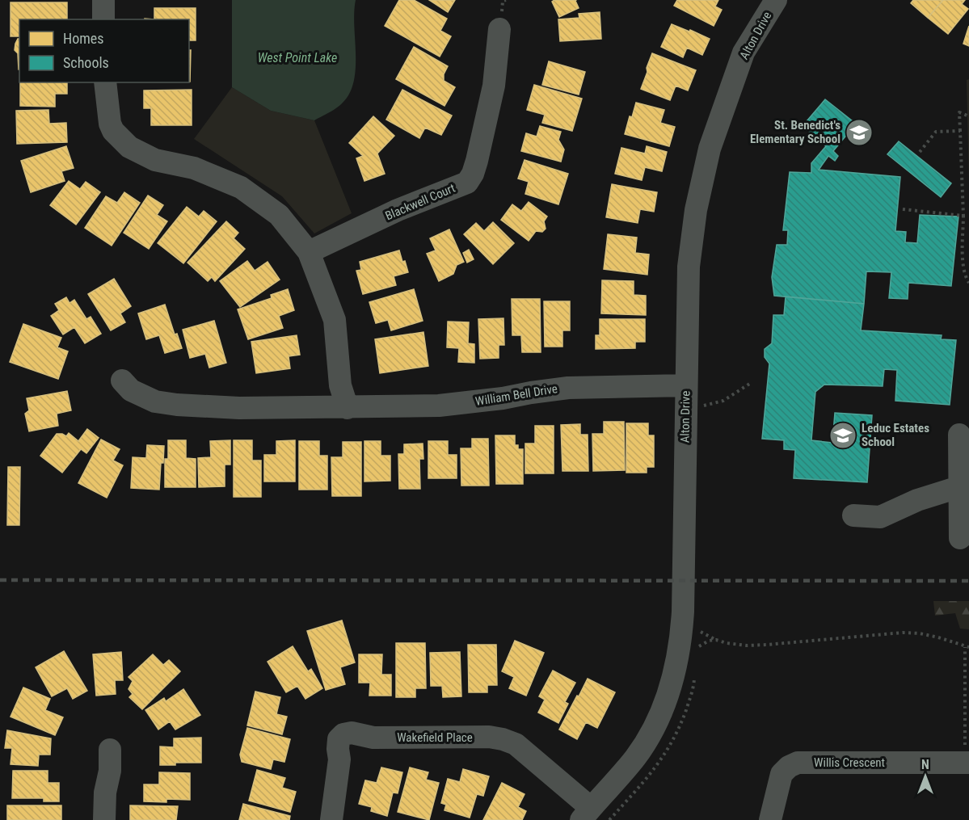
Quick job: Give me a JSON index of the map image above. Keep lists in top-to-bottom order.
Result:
{
  "streets": {
    "street": [
      "Alton Drive",
      "Blackwell Court",
      "William Bell Drive",
      "Wakefield Place",
      "Willis Crescent"
    ]
  },
  "crossings": [
    ["Alton Drive", "William Bell Drive"],
    ["Alton Drive", "Wakefield Place"]
  ],
  "water": ["West Point Lake"],
  "places": {
    "school or university": ["St. Benedict's Elementary School", "Leduc Estates School"]
  },
  "legend": ["Homes", "Schools"],
  "north": "top"
}
